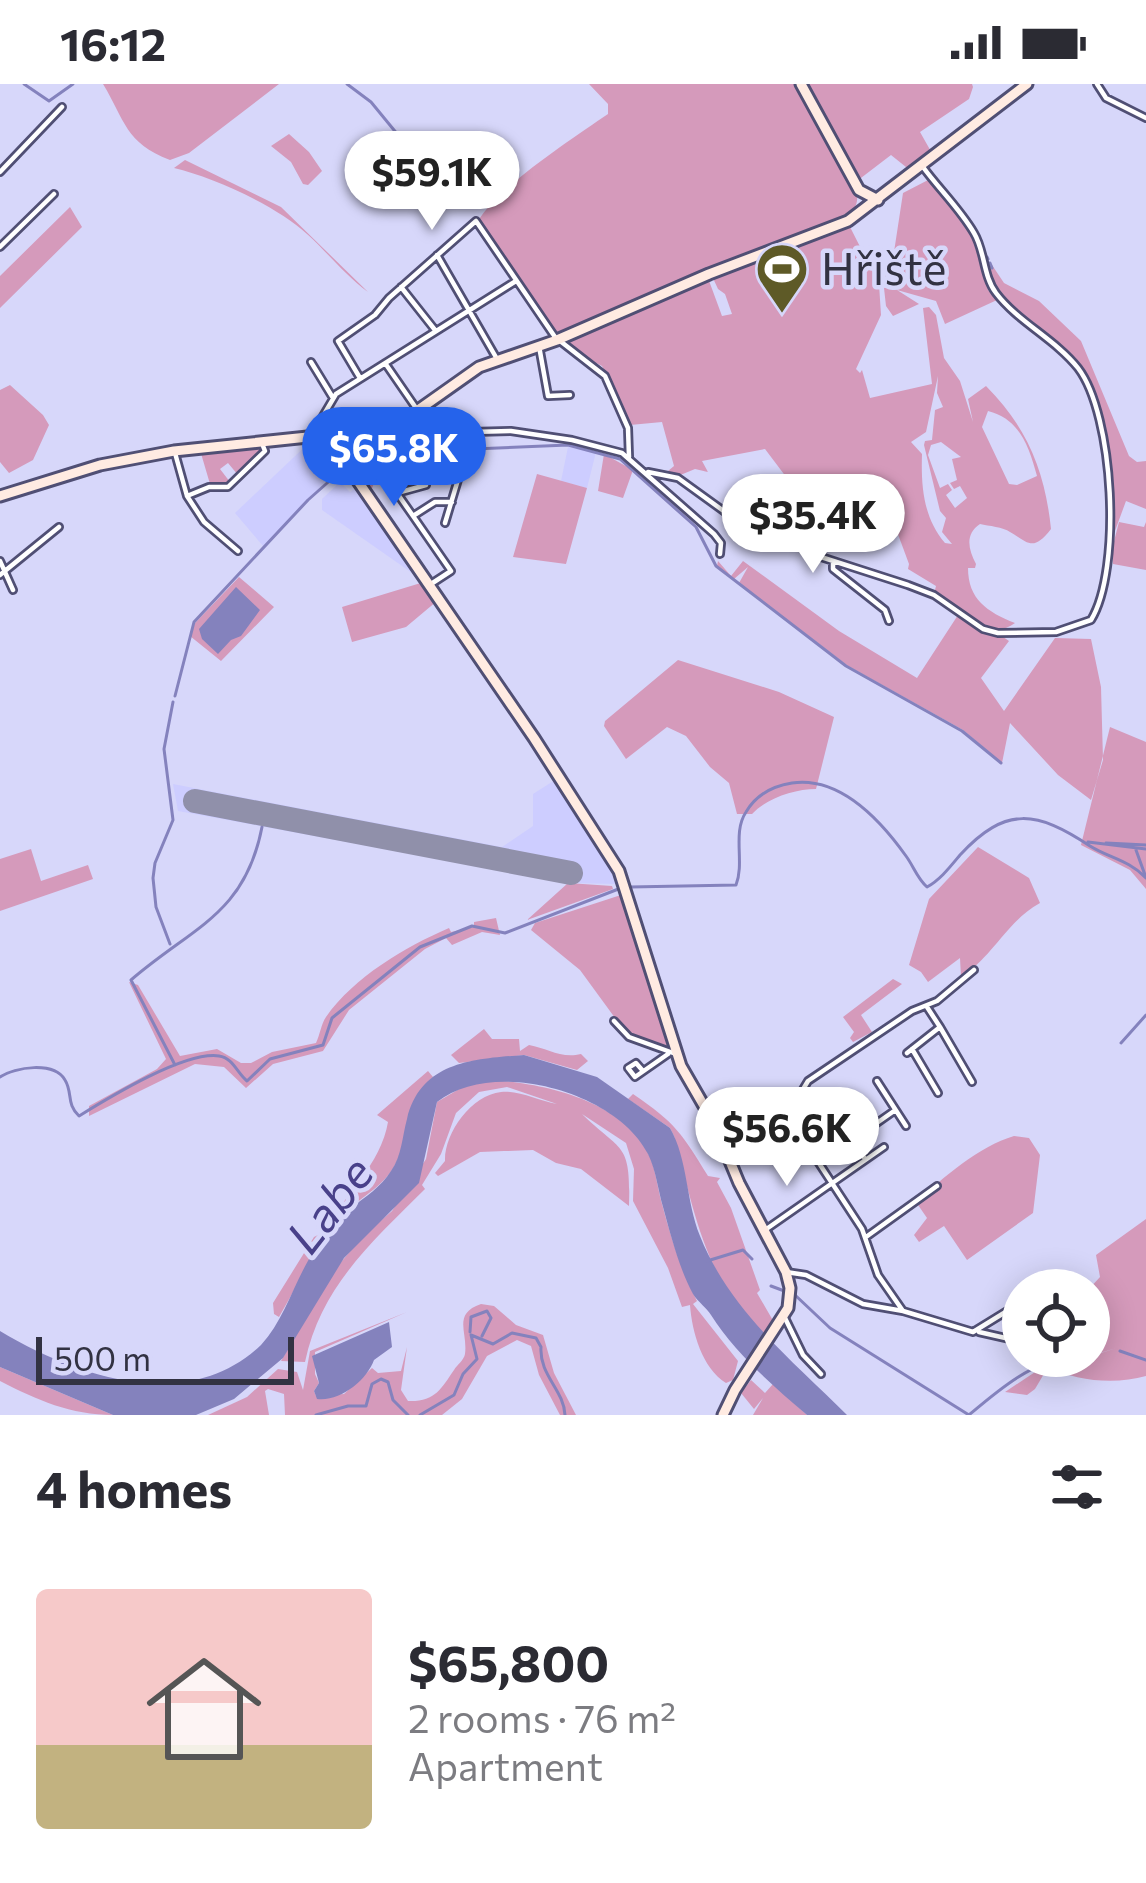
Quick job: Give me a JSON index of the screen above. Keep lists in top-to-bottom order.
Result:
{
  "water": ["Labe"],
  "places": {
    "sports": ["Hřiště"]
  },
  "scale_bar": "500 m",
  "page": {
    "status": "16:12",
    "price": [
      "$59.1K",
      "$65.8K",
      "$35.4K",
      "$56.6K"
    ],
    "scale": "500 m",
    "heading": "4 homes",
    "list": [
      {
        "name": "$65,800",
        "note": "2 rooms · 76 m² · Apartment"
      }
    ]
  }
}
